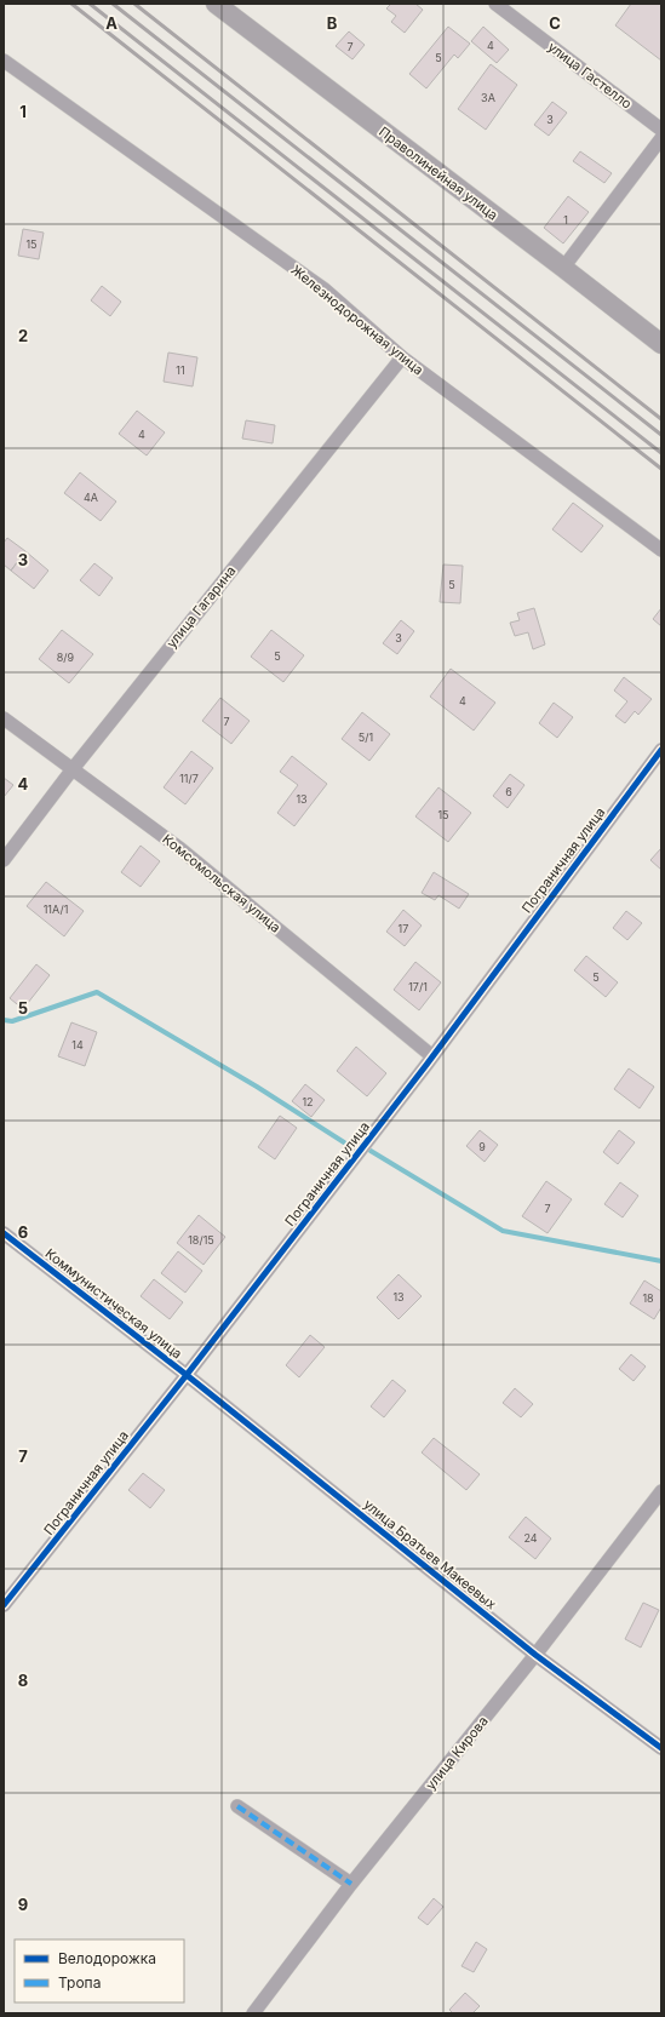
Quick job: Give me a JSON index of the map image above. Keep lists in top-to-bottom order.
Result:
{
  "streets": {
    "main road": ["Праволинейная улица"],
    "street": [
      "улица Гастелло",
      "Железнодорожная улица",
      "улица Гагарина",
      "Пограничная улица",
      "Комсомольская улица",
      "Коммунистическая улица",
      "улица Братьев Макеевых",
      "улица Кирова"
    ]
  },
  "crossings": [
    ["Железнодорожная улица", "улица Гагарина"],
    ["улица Гагарина", "Комсомольская улица"],
    ["Пограничная улица", "Комсомольская улица"],
    ["Пограничная улица", "Коммунистическая улица"],
    ["Пограничная улица", "улица Братьев Макеевых"],
    ["Коммунистическая улица", "улица Братьев Макеевых"],
    ["улица Братьев Макеевых", "улица Кирова"]
  ],
  "house_numbers": [
    "4",
    "7",
    "5",
    "3А",
    "3",
    "1",
    "15",
    "11",
    "4",
    "4А",
    "5",
    "3",
    "5",
    "8/9",
    "4",
    "7",
    "5/1",
    "11/7",
    "6",
    "13",
    "15",
    "11А/1",
    "17",
    "5",
    "17/1",
    "14",
    "12",
    "9",
    "7",
    "18/15",
    "13",
    "18",
    "24"
  ],
  "legend": ["Велодорожка", "Тропа"],
  "grid": {
    "columns": ["A", "B", "C"],
    "rows": [
      "1",
      "2",
      "3",
      "4",
      "5",
      "6",
      "7",
      "8",
      "9"
    ]
  }
}
